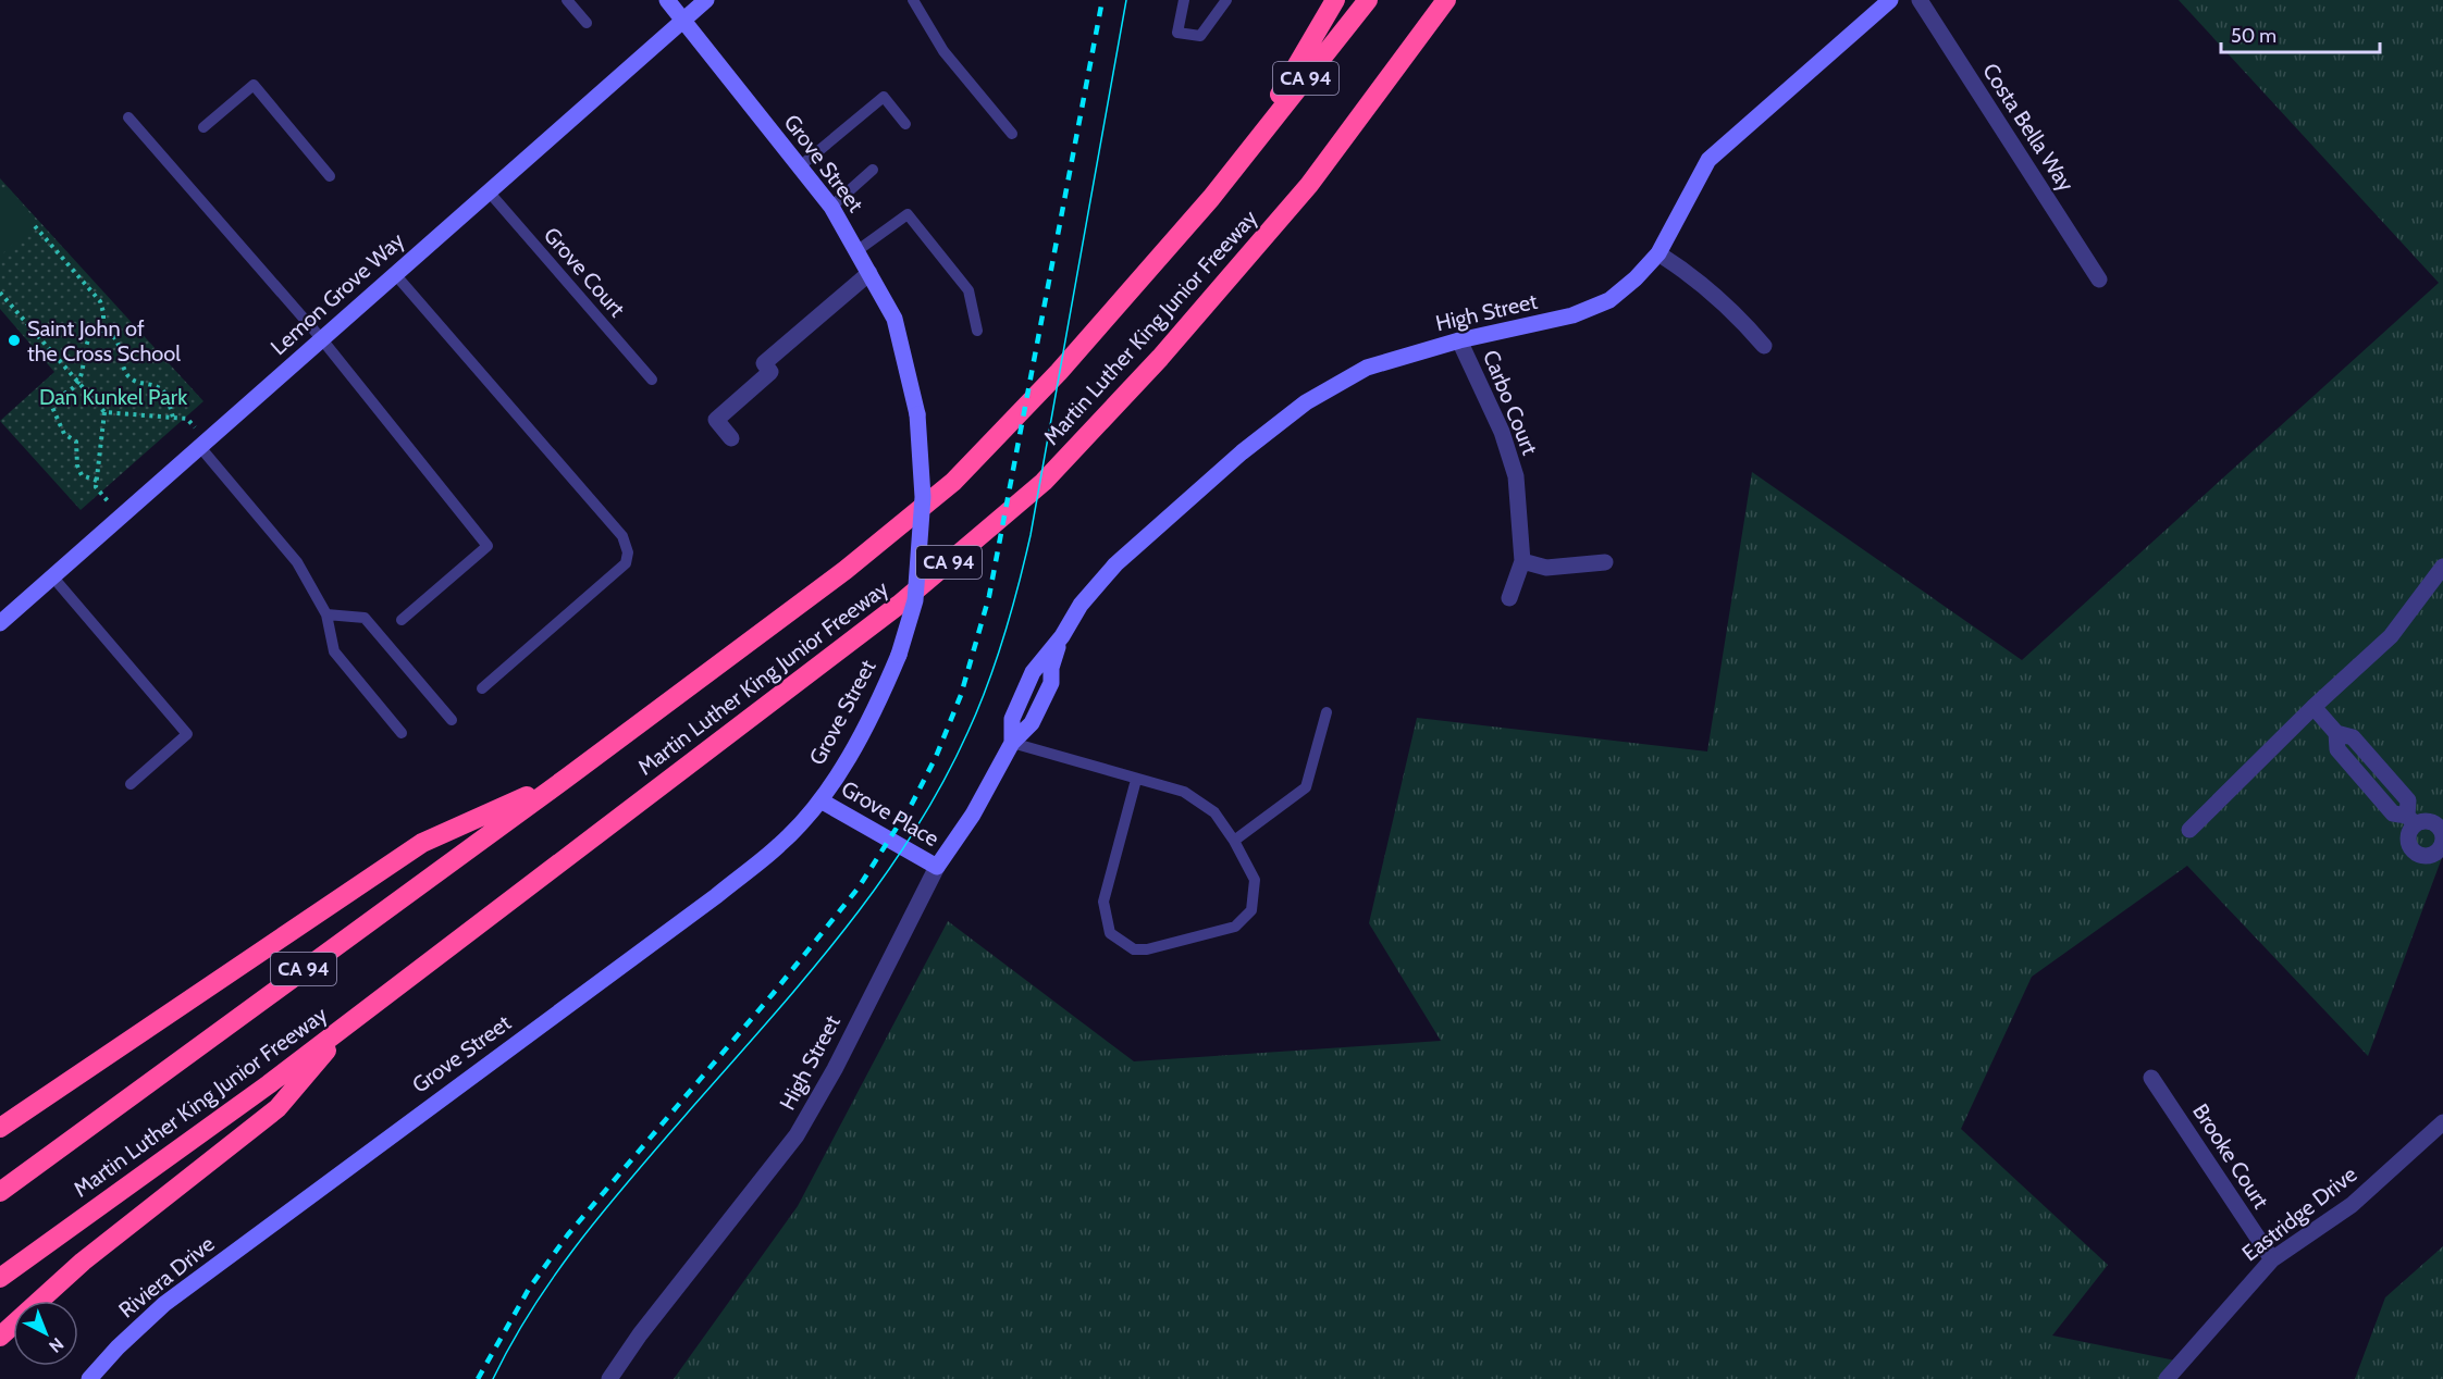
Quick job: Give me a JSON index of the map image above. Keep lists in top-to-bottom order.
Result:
{
  "streets": {
    "highway": ["CA 94", "Martin Luther King Junior Freeway"],
    "main road": [
      "Grove Street",
      "Lemon Grove Way",
      "High Street",
      "Grove Place",
      "Riviera Drive"
    ],
    "street": [
      "Costa Bella Way",
      "Carbo Court",
      "Brooke Court",
      "Eastridge Drive"
    ],
    "lane": ["Grove Court"]
  },
  "crossings": [
    ["Grove Street", "Lemon Grove Way"],
    ["Grove Street", "Grove Place"],
    ["Grove Street", "Riviera Drive"],
    ["Grove Court", "Lemon Grove Way"],
    ["High Street", "Carbo Court"],
    ["High Street", "Grove Place"],
    ["Brooke Court", "Eastridge Drive"]
  ],
  "parks": ["Dan Kunkel Park"],
  "places": ["Saint John of the Cross School"],
  "scale_bar": "50 m",
  "north": "bottom right"
}
